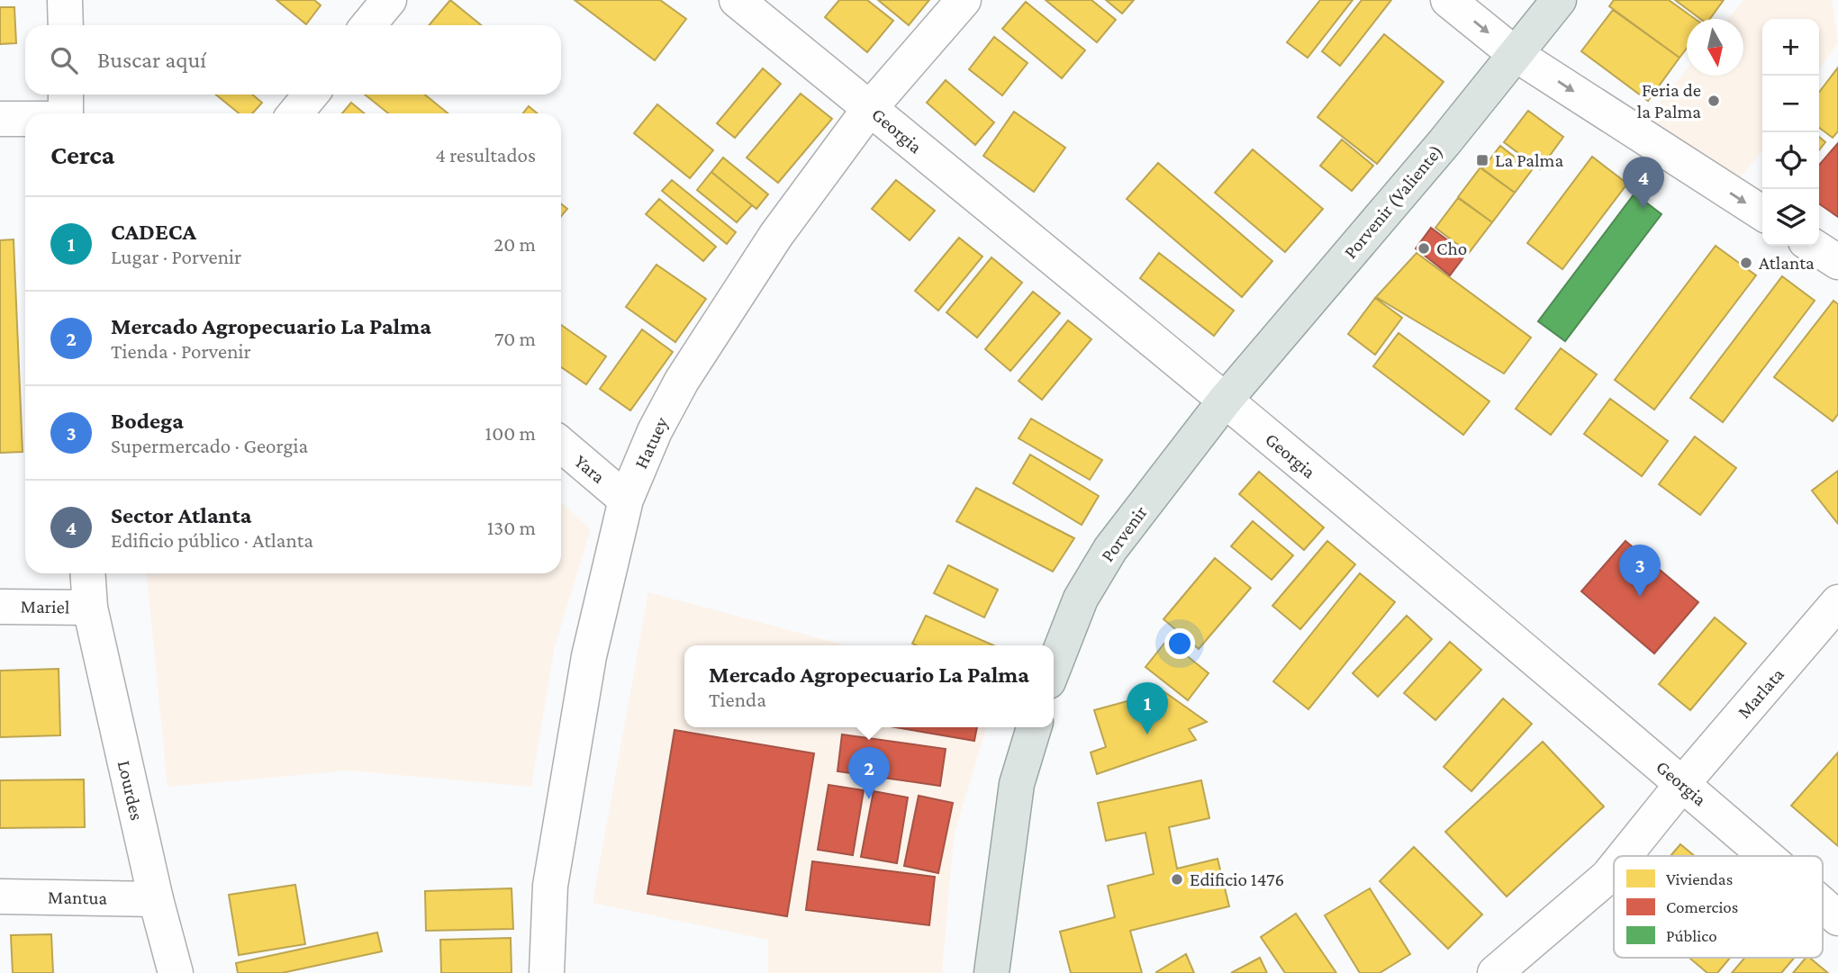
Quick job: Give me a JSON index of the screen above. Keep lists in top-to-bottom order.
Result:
{
  "streets": {
    "main road": ["Porvenir (Valiente)", "Porvenir"],
    "street": [
      "Georgia",
      "Hatuey",
      "Yara",
      "Mariel",
      "Marlata",
      "Lourdes",
      "Mantua"
    ]
  },
  "crossings": [
    ["Georgia", "Porvenir (Valiente)"],
    ["Georgia", "Hatuey"],
    ["Georgia", "Porvenir"],
    ["Georgia", "Marlata"],
    ["Porvenir (Valiente)", "Porvenir"],
    ["Hatuey", "Yara"],
    ["Mariel", "Lourdes"],
    ["Lourdes", "Mantua"]
  ],
  "places": {
    "other": [
      "Feria de la Palma",
      "Cho",
      "Atlanta",
      "Edificio 1476"
    ],
    "transit": ["La Palma"]
  },
  "legend": ["Viviendas", "Comercios", "Público"],
  "north": "bottom",
  "page": {
    "map_buttons": ["+", "−"],
    "search": "Buscar aquí",
    "heading": ["Cerca", "4 resultados"],
    "pins": [
      "4",
      "3",
      "1",
      "2"
    ],
    "list": [
      {
        "mark": "1",
        "name": "CADECA",
        "note": "Lugar · Porvenir",
        "value": "20 m"
      },
      {
        "mark": "2",
        "name": "Mercado Agropecuario La Palma",
        "note": "Tienda · Porvenir",
        "value": "70 m"
      },
      {
        "mark": "3",
        "name": "Bodega",
        "note": "Supermercado · Georgia",
        "value": "100 m"
      },
      {
        "mark": "4",
        "name": "Sector Atlanta",
        "note": "Edificio público · Atlanta",
        "value": "130 m"
      }
    ],
    "popup": ["Mercado Agropecuario La Palma", "Tienda"]
  }
}
